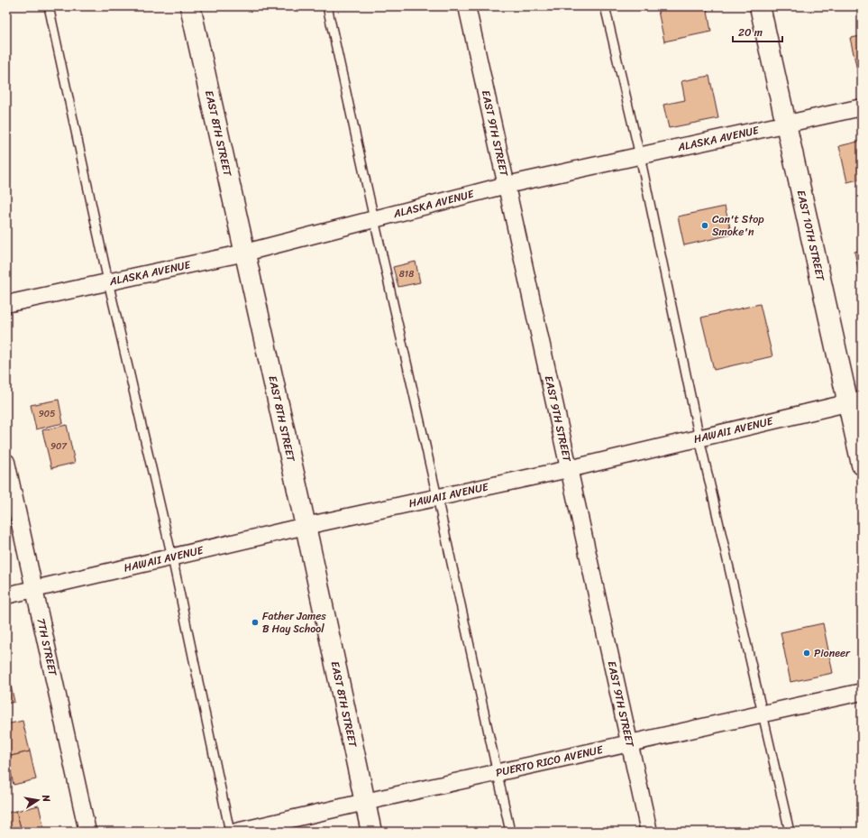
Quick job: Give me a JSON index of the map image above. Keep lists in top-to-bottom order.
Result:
{
  "streets": {
    "street": [
      "EAST 8TH STREET",
      "EAST 9TH STREET",
      "ALASKA AVENUE",
      "EAST 10TH STREET",
      "HAWAII AVENUE",
      "7TH STREET",
      "PUERTO RICO AVENUE"
    ]
  },
  "crossings": [
    ["EAST 8TH STREET", "ALASKA AVENUE"],
    ["EAST 8TH STREET", "HAWAII AVENUE"],
    ["EAST 8TH STREET", "PUERTO RICO AVENUE"],
    ["EAST 9TH STREET", "ALASKA AVENUE"],
    ["EAST 9TH STREET", "HAWAII AVENUE"],
    ["EAST 9TH STREET", "PUERTO RICO AVENUE"],
    ["ALASKA AVENUE", "EAST 10TH STREET"],
    ["EAST 10TH STREET", "HAWAII AVENUE"],
    ["HAWAII AVENUE", "7TH STREET"]
  ],
  "places": ["Can't Stop Smoke'n", "Father James B Hay School", "Pioneer"],
  "house_numbers": ["818", "905", "907"],
  "scale_bar": "20 m",
  "north": "right"
}
